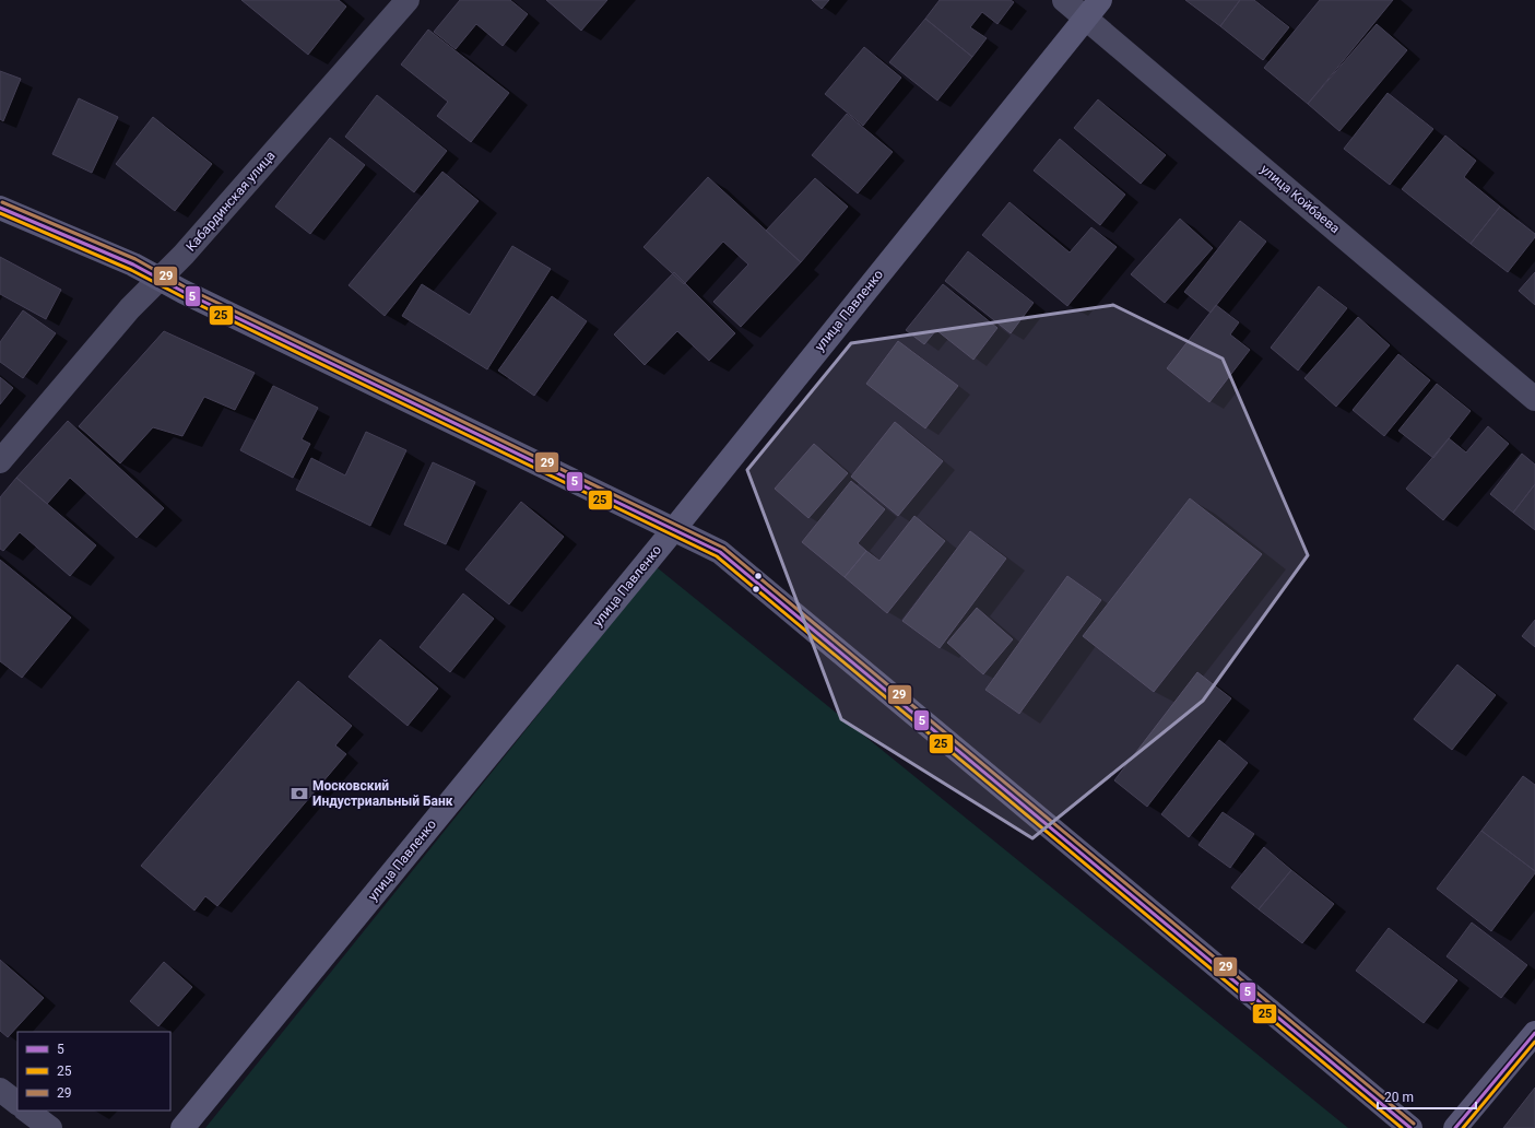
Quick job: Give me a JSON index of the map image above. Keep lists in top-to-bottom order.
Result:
{
  "streets": {
    "street": ["улица Койбаева", "Кабардинская улица", "улица Павленко"]
  },
  "crossings": [
    ["улица Койбаева", "улица Павленко"]
  ],
  "places": {
    "bank": ["Московский Индустриальный Банк"]
  },
  "lines": ["transit line 29", "transit line 5", "transit line 25"],
  "legend": ["5", "25", "29"],
  "scale_bar": "20 m"
}
